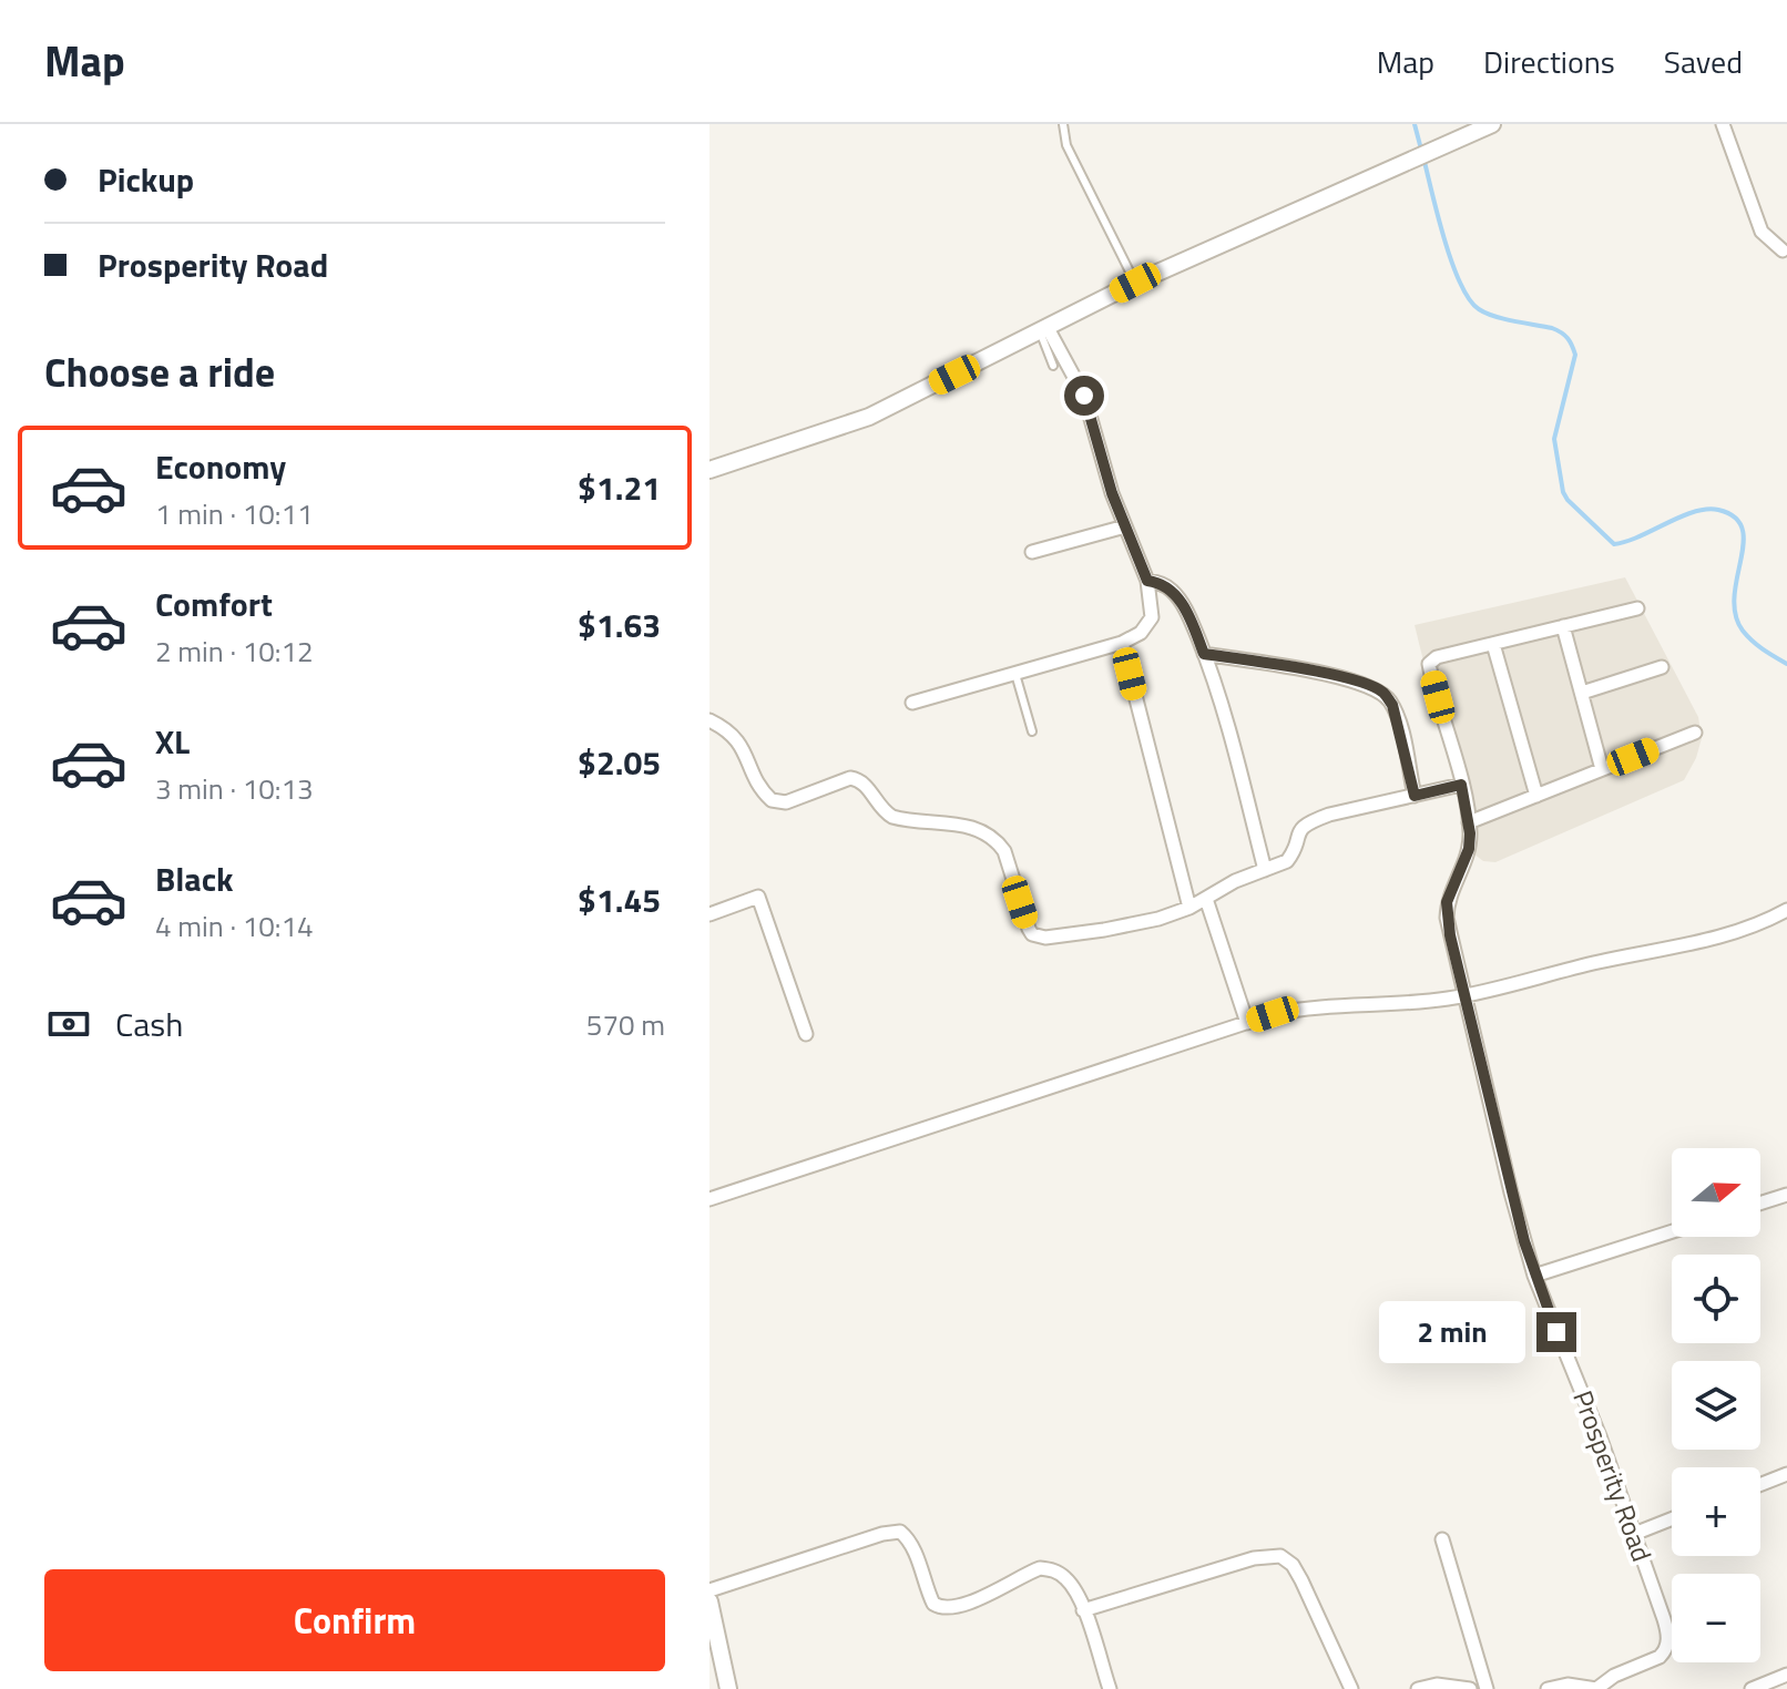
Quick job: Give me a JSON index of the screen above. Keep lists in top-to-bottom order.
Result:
{
  "streets": {
    "street": ["Prosperity Road"]
  },
  "north": "right",
  "page": {
    "header": "Map",
    "nav": ["Map", "Directions", "Saved"],
    "banner": ["Pickup", "Prosperity Road"],
    "heading": "Choose a ride",
    "list": [
      {
        "name": "Economy",
        "note": "1 min · 10:11",
        "value": "$1.21"
      },
      {
        "name": "Comfort",
        "note": "2 min · 10:12",
        "value": "$1.63"
      },
      {
        "name": "XL",
        "note": "3 min · 10:13",
        "value": "$2.05"
      },
      {
        "name": "Black",
        "note": "4 min · 10:14",
        "value": "$1.45"
      }
    ],
    "pay": ["Cash", "570 m"],
    "map_buttons": ["+", "−"],
    "bubble": "2 min",
    "buttons": "Confirm"
  }
}
